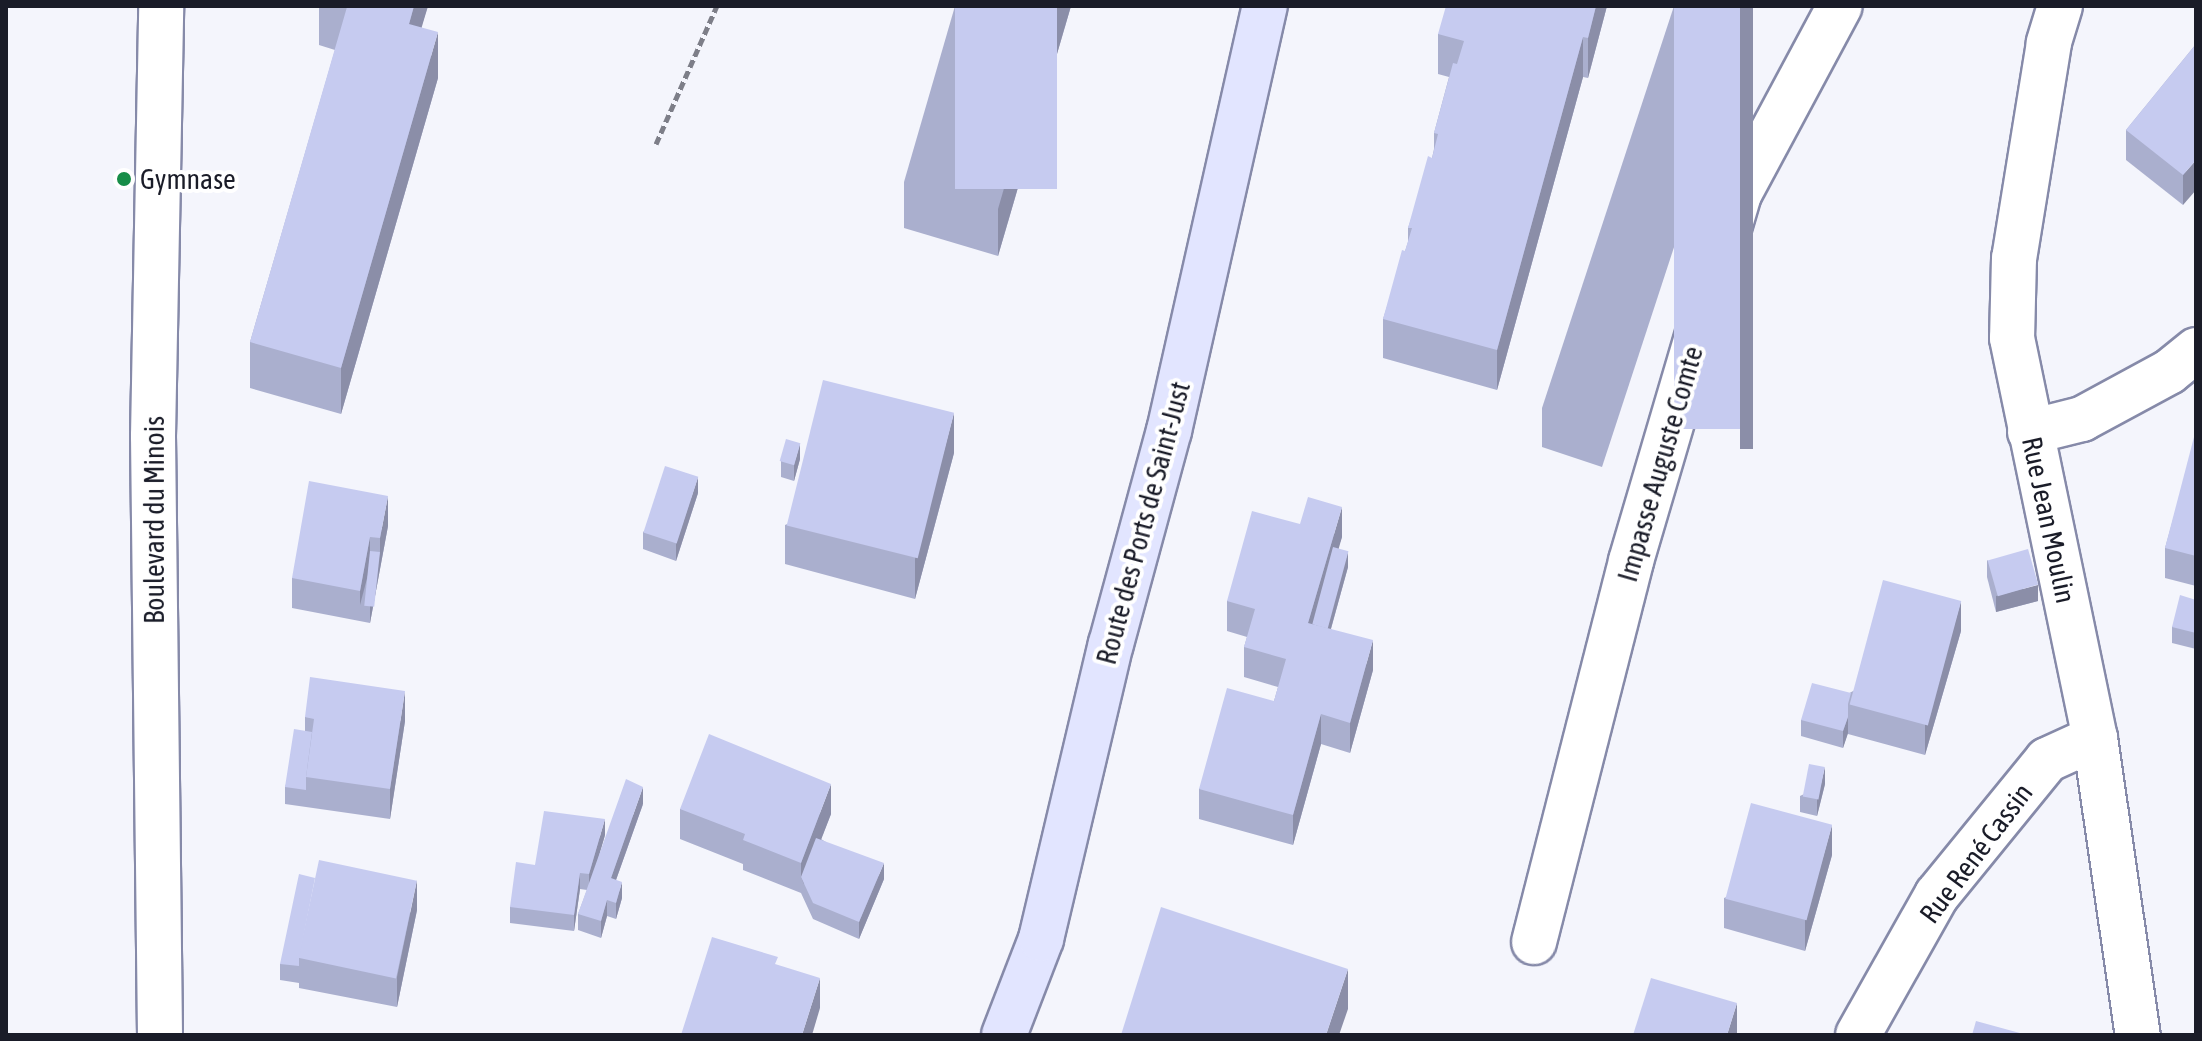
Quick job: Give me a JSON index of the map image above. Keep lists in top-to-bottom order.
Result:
{
  "streets": {
    "main road": ["Route des Ports de Saint-Just"],
    "street": [
      "Impasse Auguste Comte",
      "Boulevard du Minois",
      "Rue Jean Moulin",
      "Rue René Cassin"
    ]
  },
  "crossings": [
    ["Rue Jean Moulin", "Rue René Cassin"]
  ],
  "places": ["Gymnase"]
}
